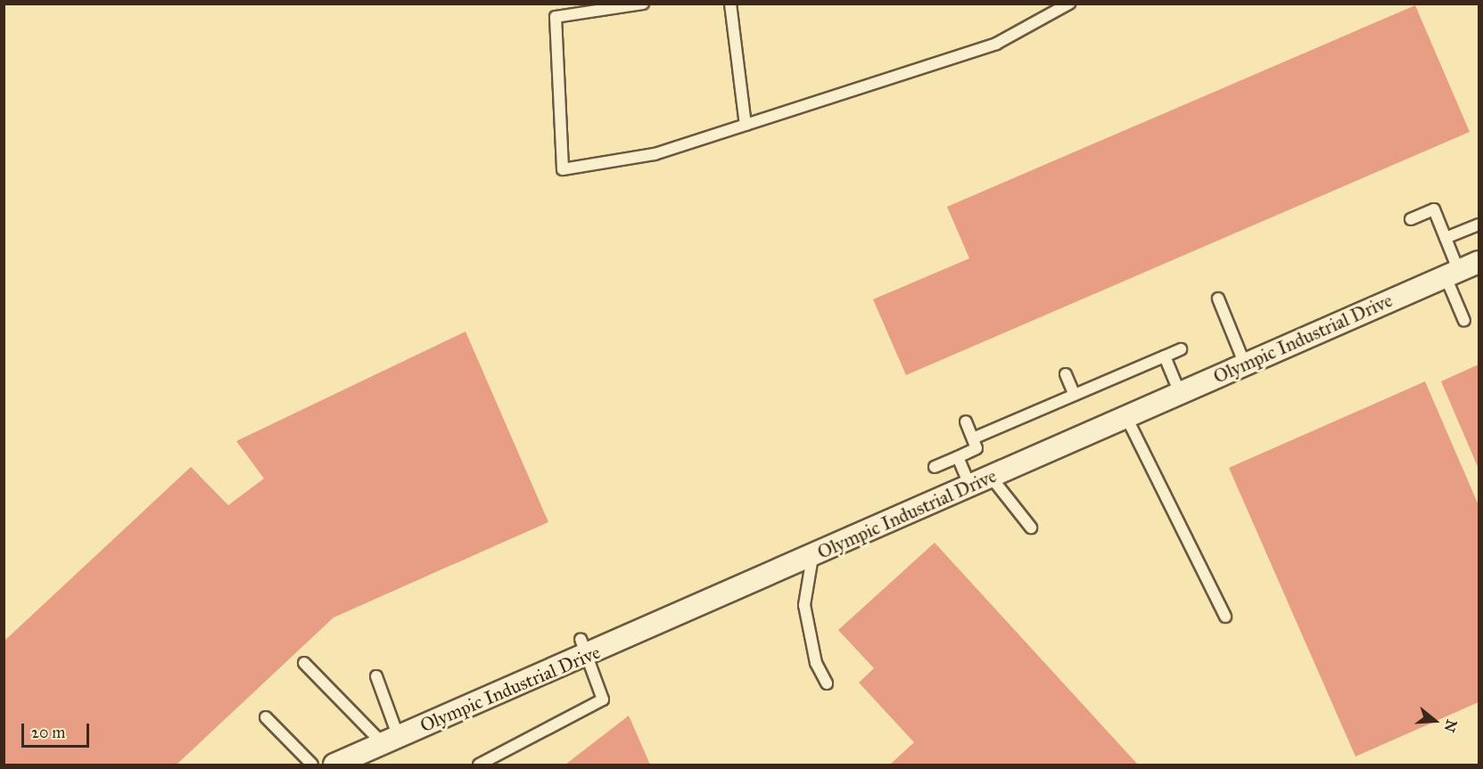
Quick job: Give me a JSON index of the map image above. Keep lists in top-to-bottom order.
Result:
{
  "streets": {
    "street": ["Olympic Industrial Drive"]
  },
  "scale_bar": "20 m",
  "north": "right"
}
